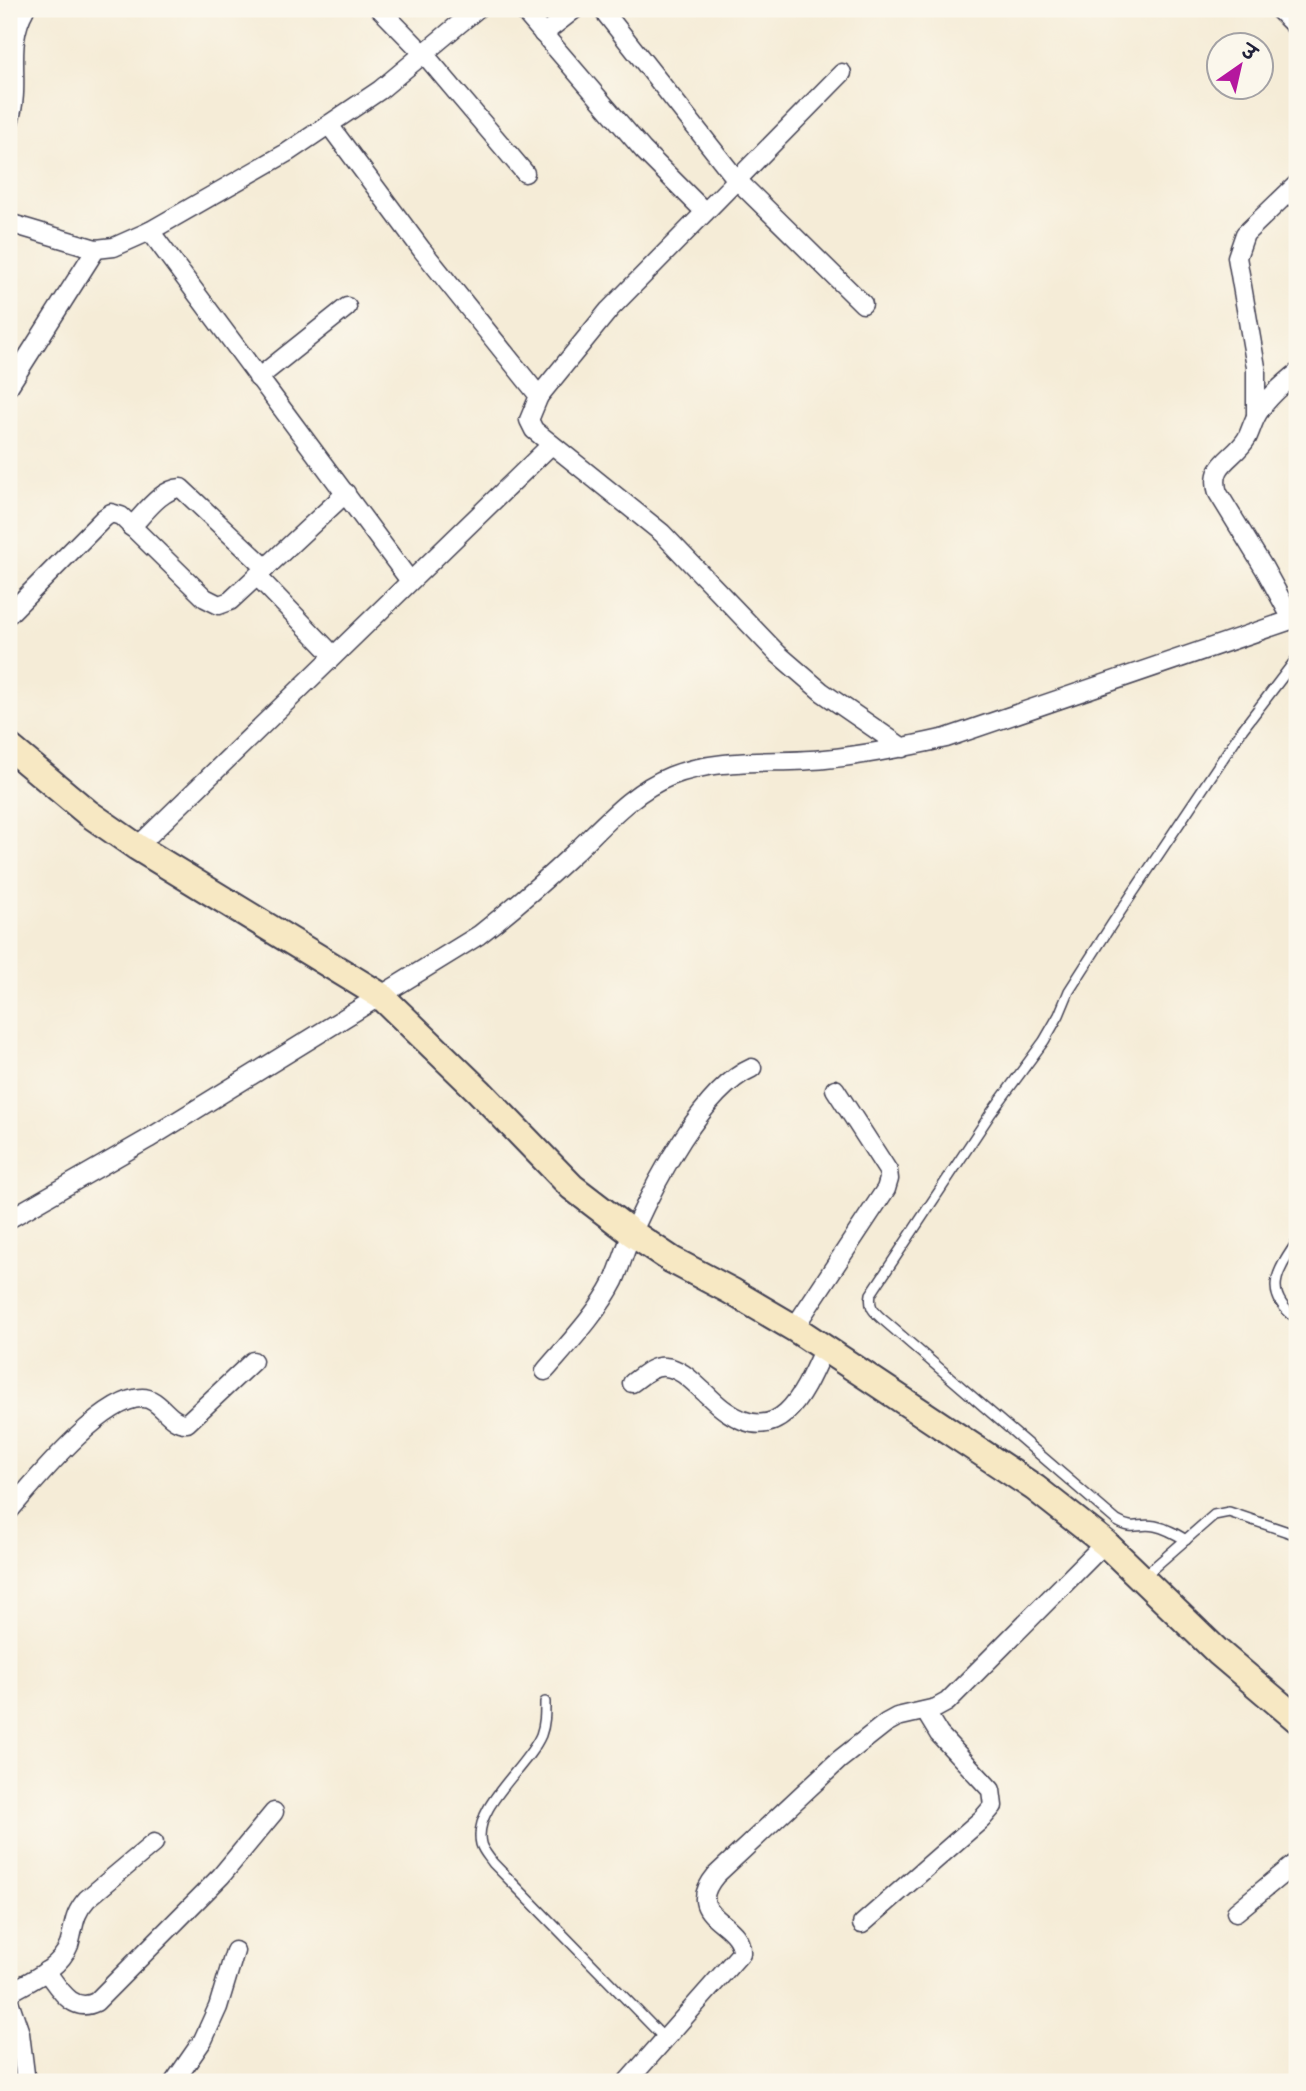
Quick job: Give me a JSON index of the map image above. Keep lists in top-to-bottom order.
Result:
{
  "north": "top right"
}
